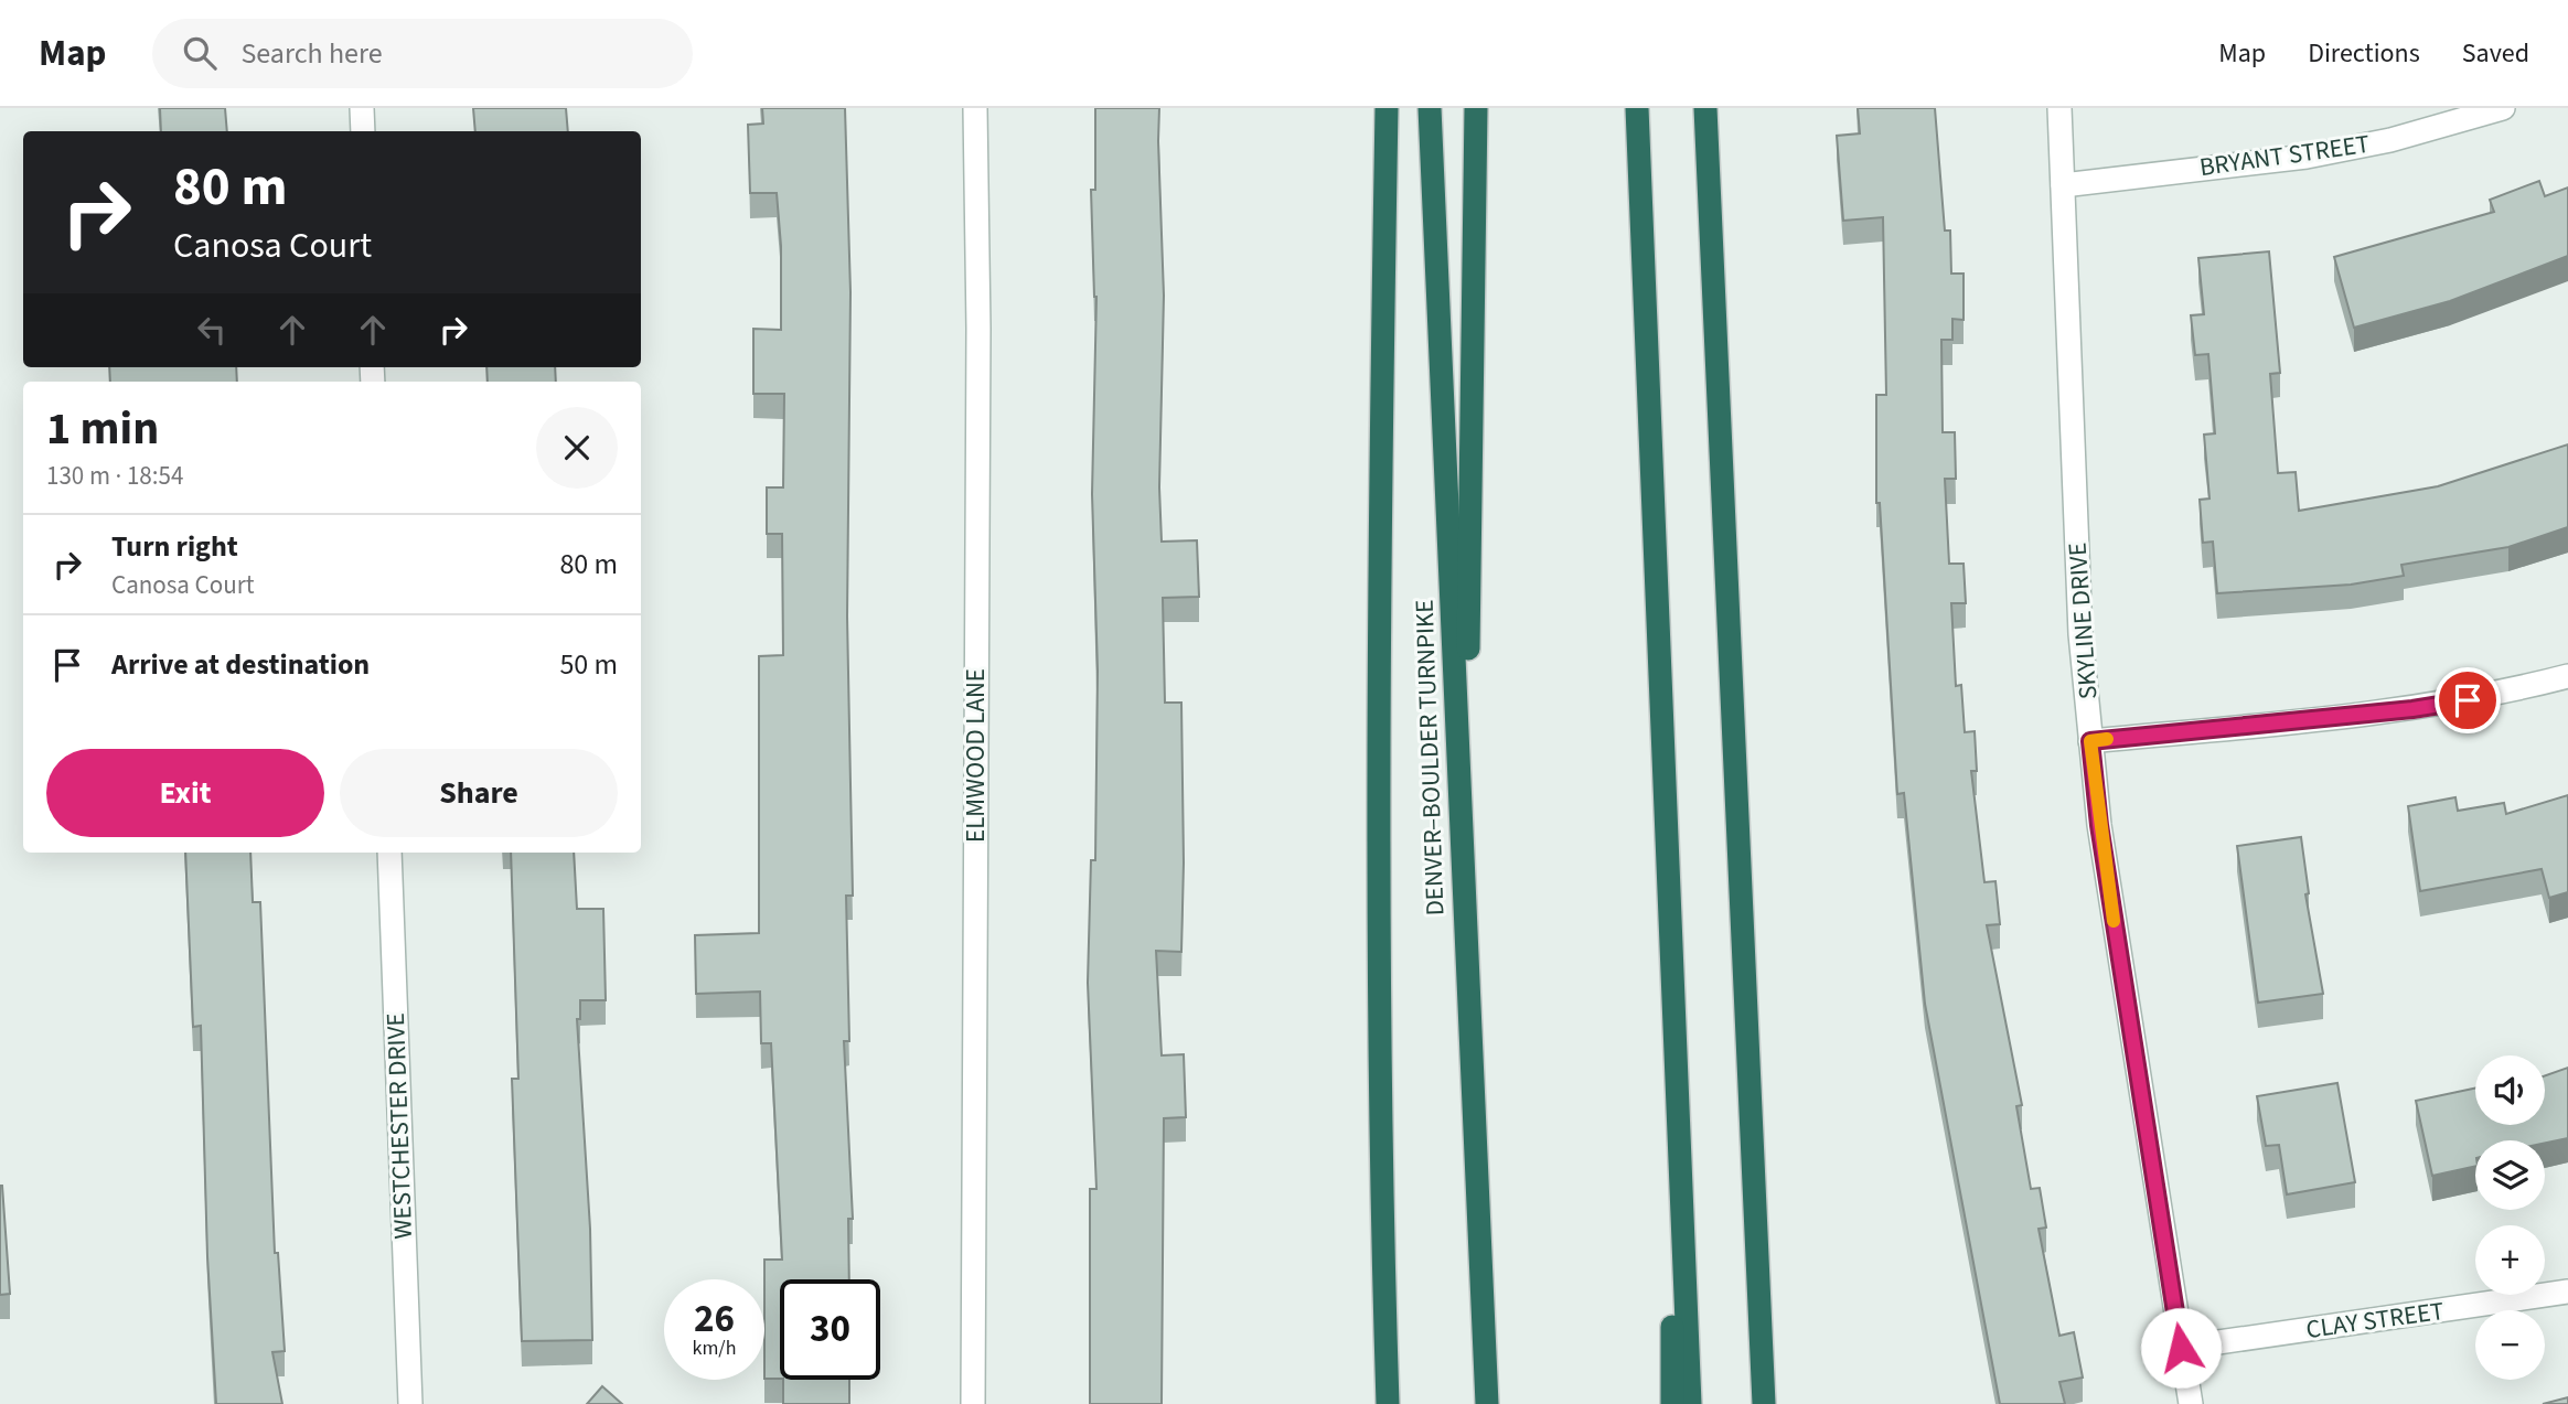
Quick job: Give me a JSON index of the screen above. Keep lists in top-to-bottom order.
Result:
{
  "streets": {
    "highway": ["DENVER–BOULDER TURNPIKE"],
    "street": [
      "BRYANT STREET",
      "SKYLINE DRIVE",
      "ELMWOOD LANE",
      "WESTCHESTER DRIVE",
      "CLAY STREET"
    ]
  },
  "crossings": [
    ["BRYANT STREET", "SKYLINE DRIVE"],
    ["SKYLINE DRIVE", "CLAY STREET"]
  ],
  "page": {
    "header": "Map",
    "search": "Search here",
    "nav": ["Map", "Directions", "Saved"],
    "turn": ["80 m", "Canosa Court"],
    "heading": ["1 min", "130 m · 18:54"],
    "list": [
      {
        "name": "Turn right",
        "note": "Canosa Court",
        "value": "80 m"
      },
      {
        "name": "Arrive at destination",
        "value": "50 m"
      }
    ],
    "buttons": ["Exit", "Share"],
    "map_buttons": ["+", "−"],
    "speed": "26 km/h",
    "limit": "30"
  }
}
